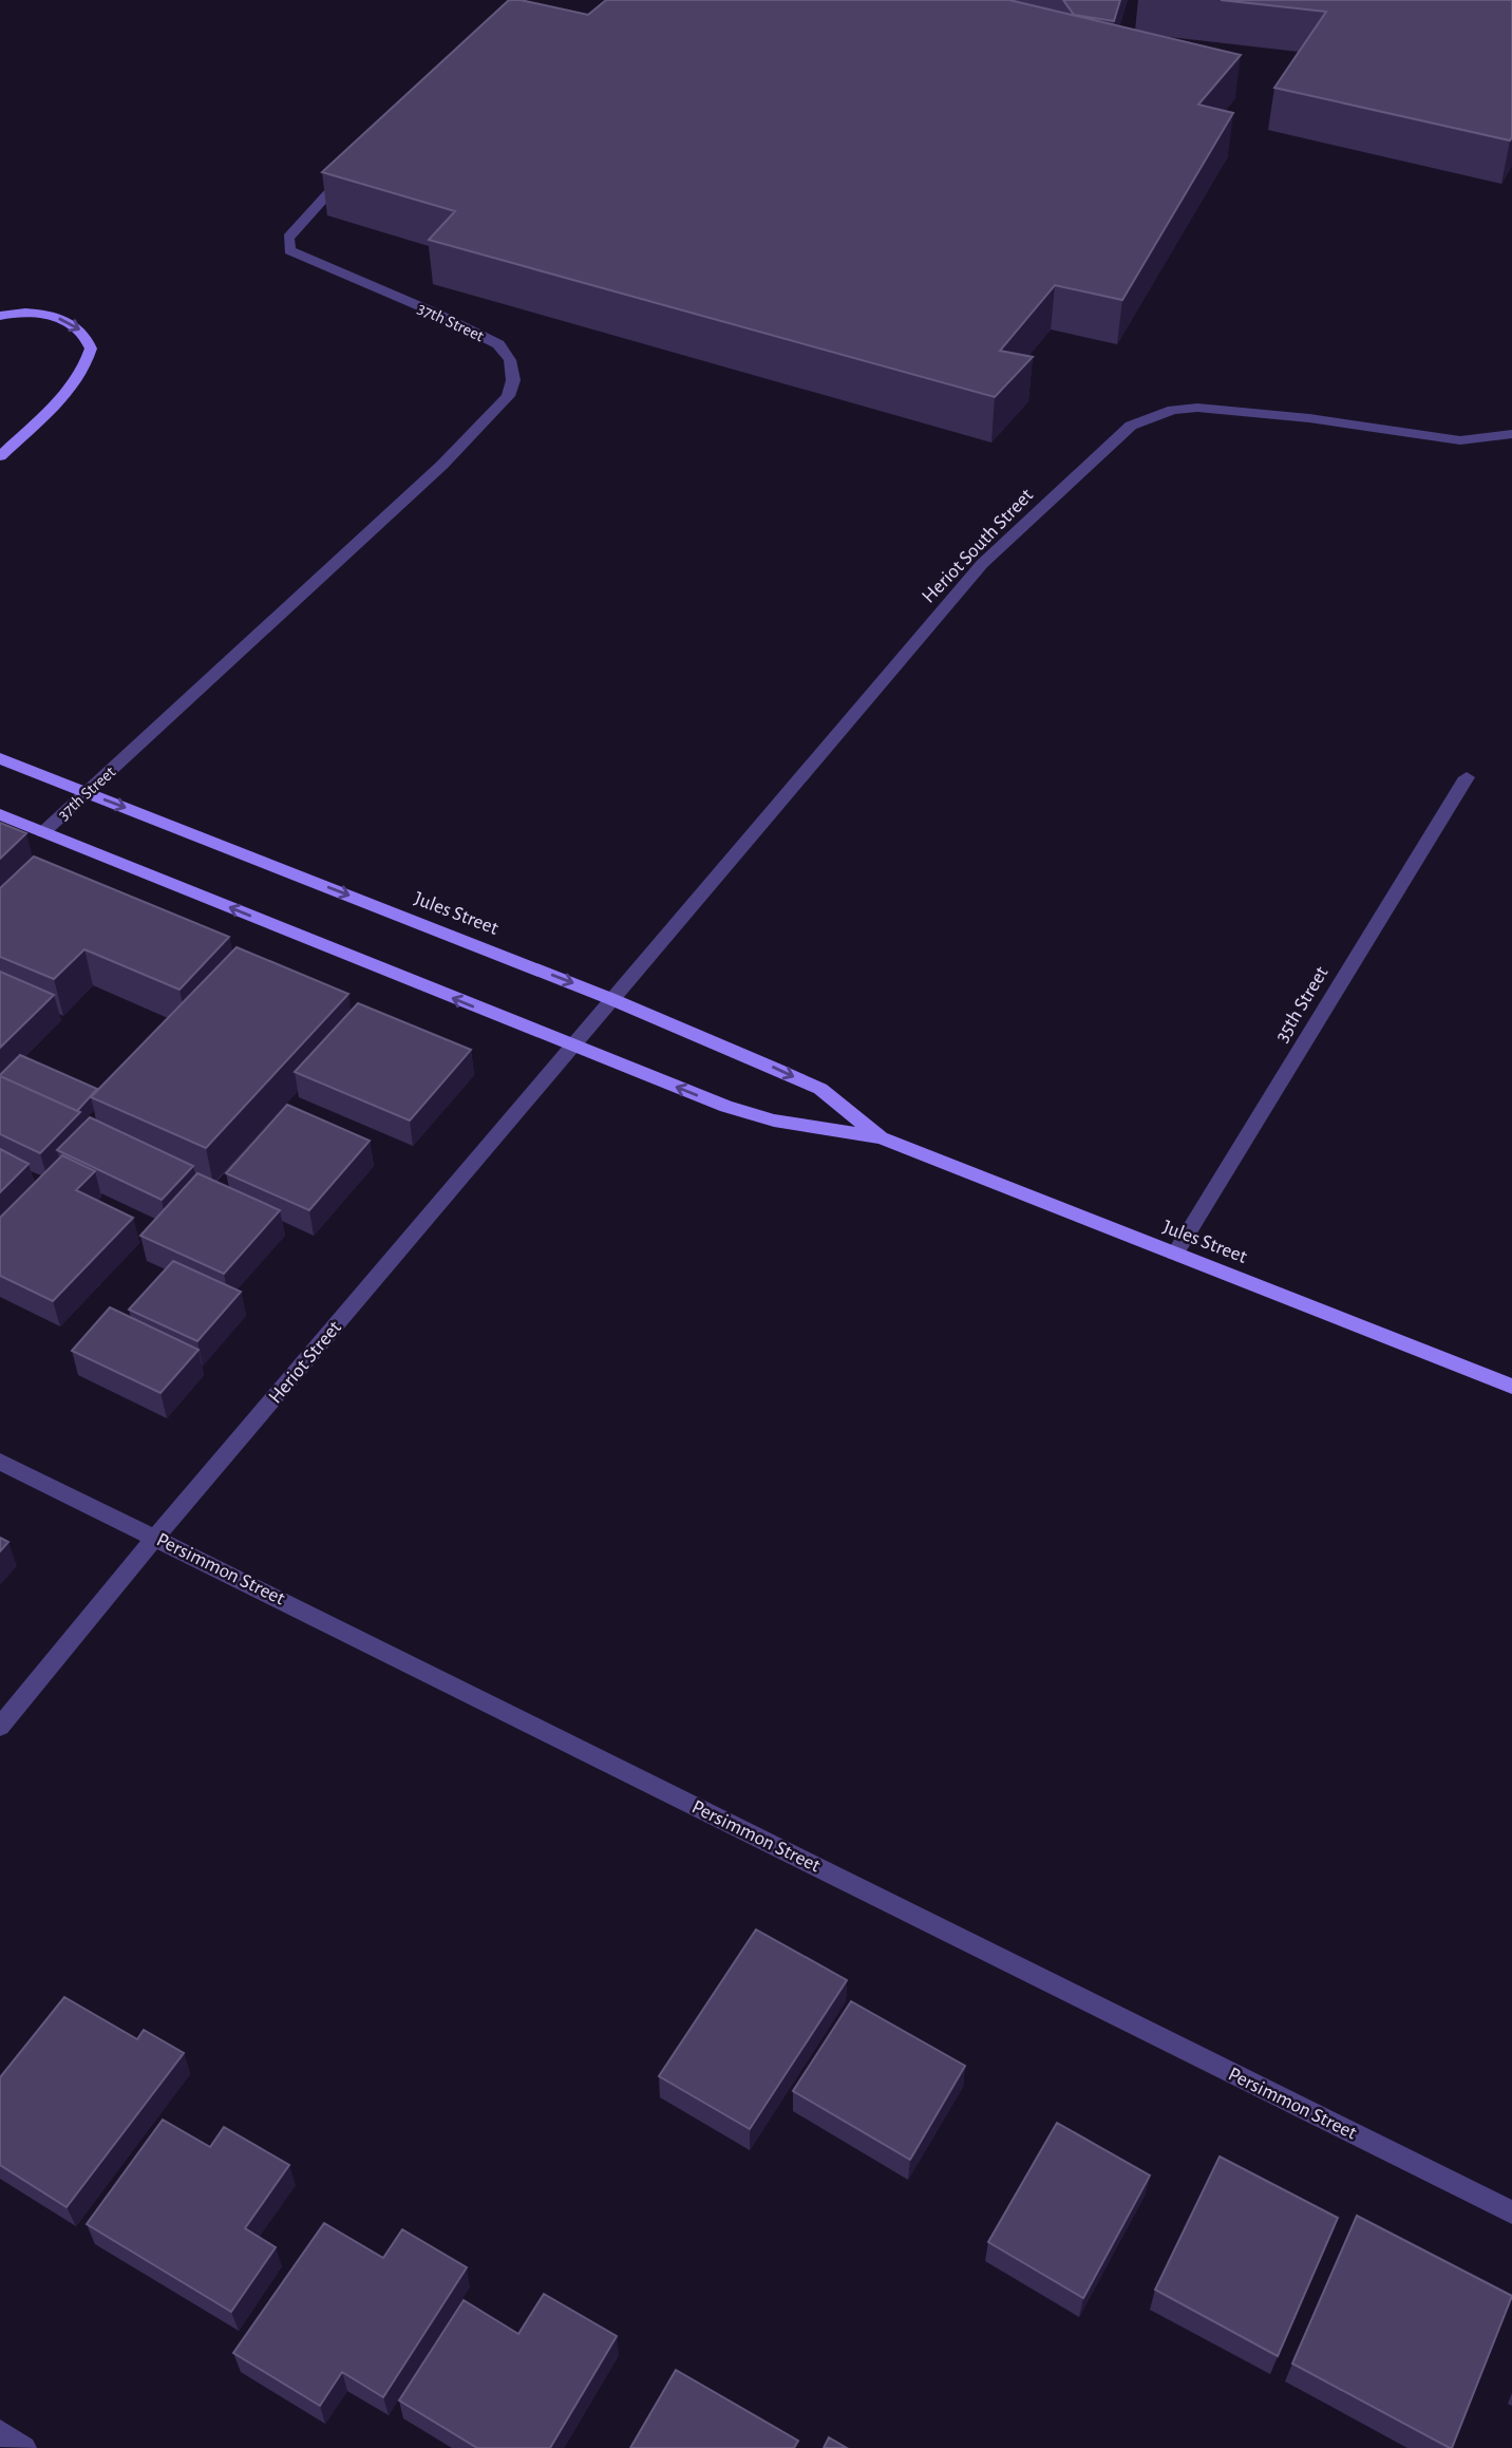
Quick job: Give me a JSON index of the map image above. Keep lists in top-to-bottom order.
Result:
{
  "streets": {
    "main road": ["Jules Street"],
    "street": [
      "37th Street",
      "Heriot South Street",
      "35th Street",
      "Heriot Street",
      "Persimmon Street"
    ]
  },
  "crossings": [
    ["37th Street", "Jules Street"],
    ["Heriot South Street", "Jules Street"],
    ["Heriot South Street", "Heriot Street"],
    ["Jules Street", "35th Street"],
    ["Jules Street", "Heriot Street"],
    ["Heriot Street", "Persimmon Street"]
  ]
}
